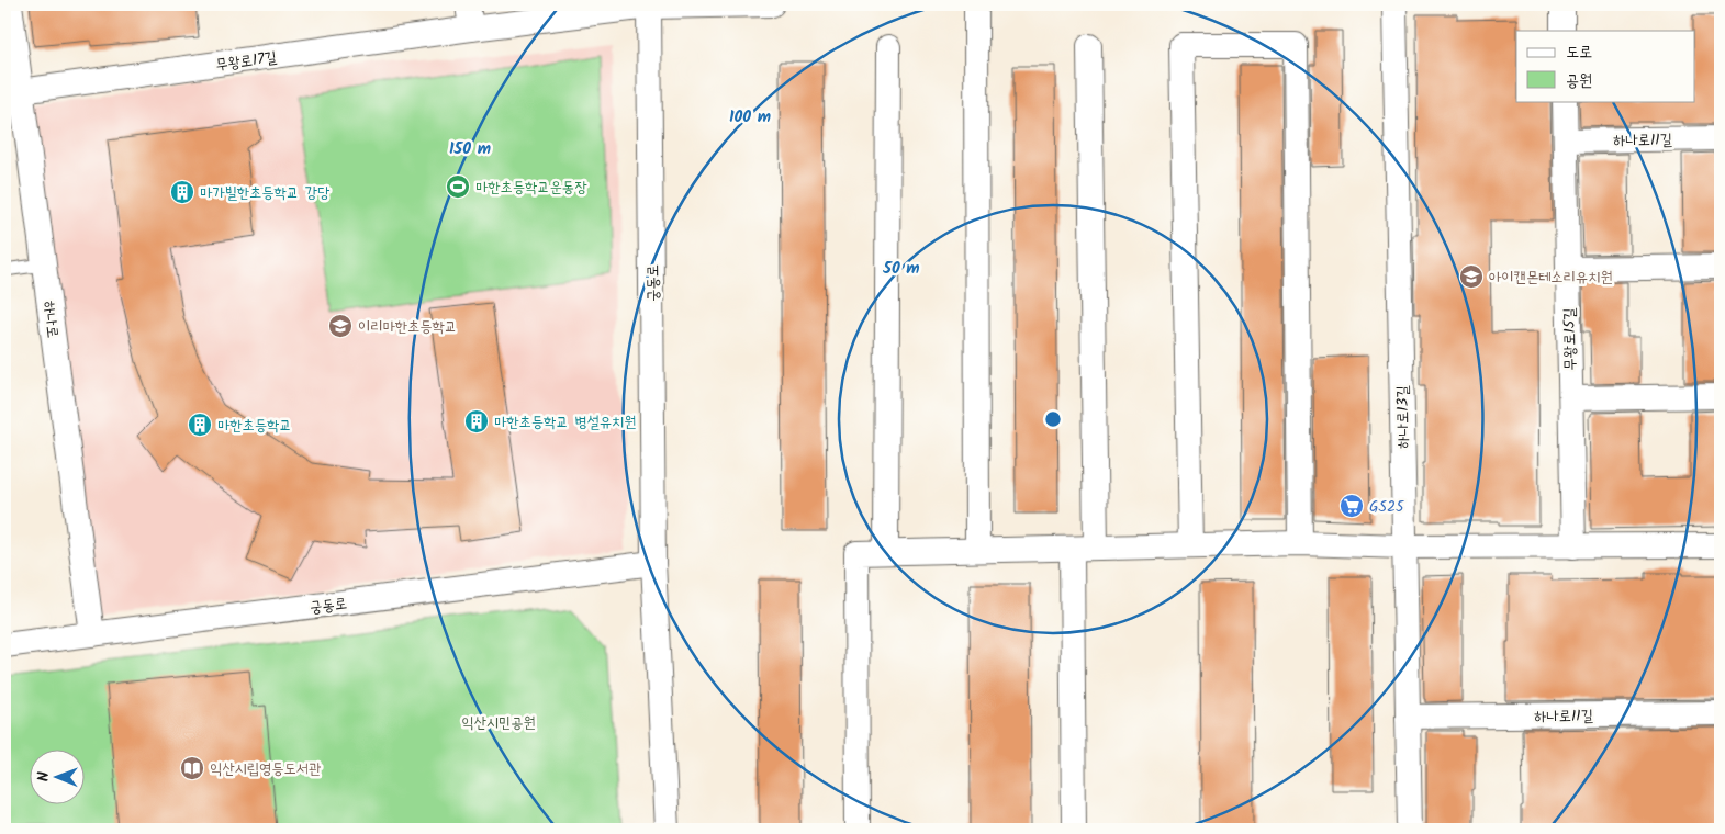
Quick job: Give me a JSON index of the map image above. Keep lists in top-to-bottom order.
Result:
{
  "streets": {
    "street": [
      "무왕로17길",
      "하나로11길",
      "궁동로",
      "하나로",
      "무왕로15길",
      "하나로13길"
    ]
  },
  "crossings": [
    ["무왕로17길", "궁동로"],
    ["무왕로17길", "하나로"],
    ["하나로11길", "무왕로15길"],
    ["하나로11길", "하나로13길"],
    ["궁동로", "하나로"]
  ],
  "parks": ["익산시민공원"],
  "places": {
    "sports": ["마한초등학교운동장"],
    "building": ["마가빌한초등학교 강당", "마한초등학교 병설유치원", "마한초등학교"],
    "school or university": ["아이캔몬테소리유치원", "이리마한초등학교"],
    "supermarket": ["GS25"],
    "library": ["익산시립영등도서관"]
  },
  "legend": ["도로", "공원"],
  "north": "left",
  "rings": ["100 m", "150 m", "50 m"]
}
